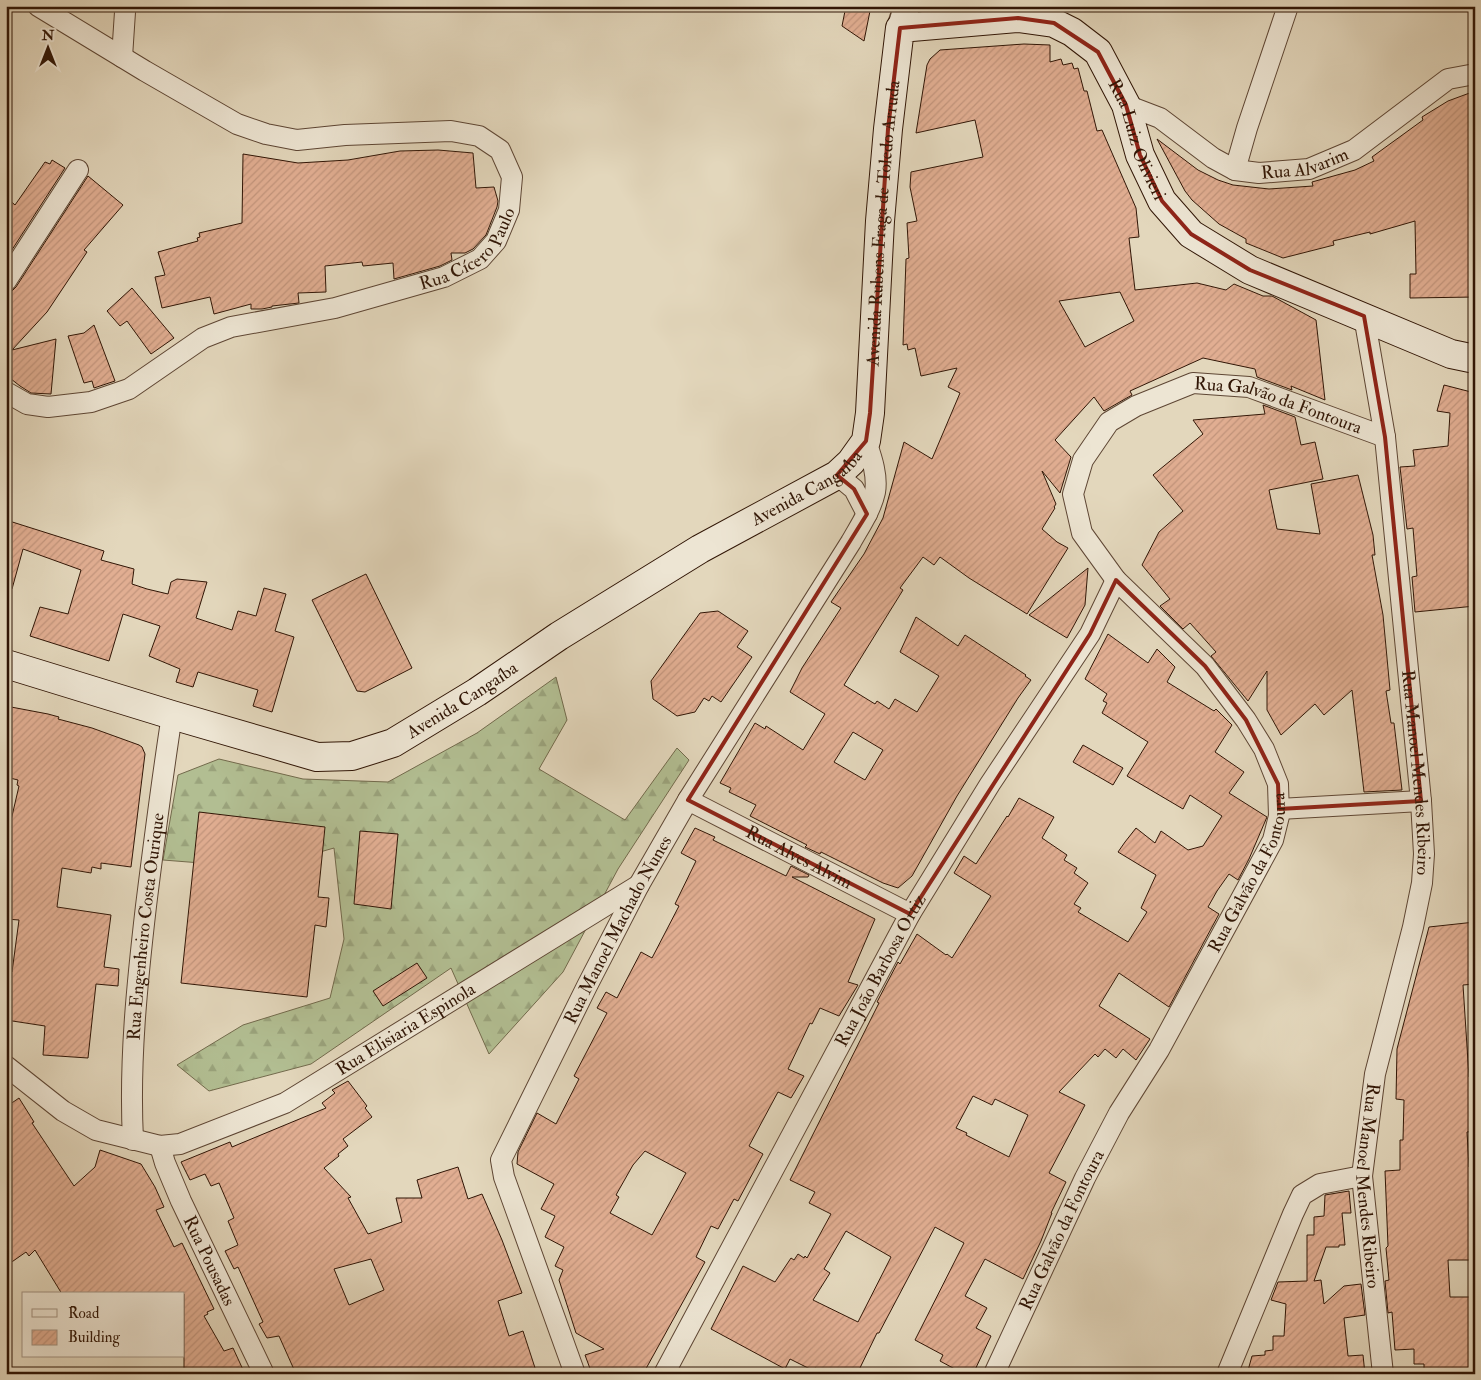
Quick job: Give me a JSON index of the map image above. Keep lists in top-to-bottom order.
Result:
{
  "streets": {
    "main road": ["Rua Luiz Olivieri", "Avenida Rubens Fraga de Toledo Arruda", "Avenida Cangaíba"],
    "street": [
      "Rua Alvarim",
      "Rua Cícero Paulo",
      "Rua Galvão da Fontoura",
      "Rua Manoel Mendes Ribeiro",
      "Rua Alves Alvim",
      "Rua Engenheiro Costa Ourique",
      "Rua Manoel Machado Nunes",
      "Rua João Barbosa Ortiz",
      "Rua Elisiaria Espinola",
      "Rua Pousadas"
    ]
  },
  "crossings": [
    ["Rua Luiz Olivieri", "Rua Alvarim"],
    ["Rua Luiz Olivieri", "Avenida Rubens Fraga de Toledo Arruda"],
    ["Rua Luiz Olivieri", "Rua Manoel Mendes Ribeiro"],
    ["Avenida Rubens Fraga de Toledo Arruda", "Avenida Cangaíba"],
    ["Avenida Rubens Fraga de Toledo Arruda", "Rua Manoel Machado Nunes"],
    ["Rua Galvão da Fontoura", "Rua Manoel Mendes Ribeiro"],
    ["Rua Galvão da Fontoura", "Rua João Barbosa Ortiz"],
    ["Avenida Cangaíba", "Rua Engenheiro Costa Ourique"],
    ["Avenida Cangaíba", "Rua Manoel Machado Nunes"],
    ["Rua Alves Alvim", "Rua Manoel Machado Nunes"],
    ["Rua Alves Alvim", "Rua João Barbosa Ortiz"],
    ["Rua Manoel Machado Nunes", "Rua Elisiaria Espinola"],
    ["Rua Elisiaria Espinola", "Rua Pousadas"]
  ],
  "legend": ["Road", "Building"],
  "north": "top"
}
